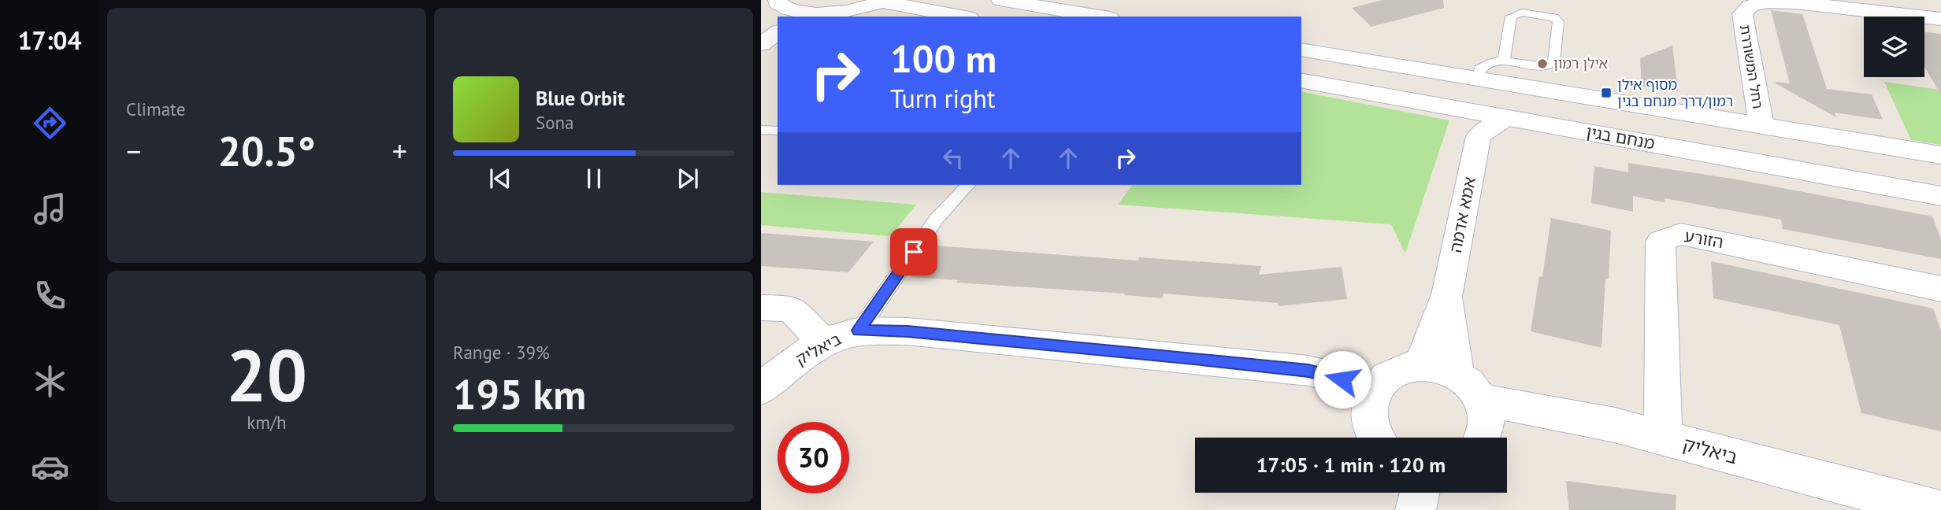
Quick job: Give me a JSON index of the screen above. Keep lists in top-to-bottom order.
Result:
{
  "streets": {
    "street": [
      "רחל המשוררת",
      "מנחם בגין",
      "אמא אדמה",
      "הזורע",
      "ביאליק"
    ]
  },
  "crossings": [
    ["רחל המשוררת", "מנחם בגין"],
    ["אמא אדמה", "ביאליק"],
    ["הזורע", "ביאליק"]
  ],
  "places": {
    "other": ["אילן רמון"],
    "transit": ["מסוף אילן רמון/דרך מנחם בגין"]
  },
  "page": {
    "tabs": "17:04",
    "tile": [
      "Climate",
      ["20", "km/h"],
      ["Range · 39%", "195 km"]
    ],
    "turn": ["100 m", "Turn right"],
    "song": ["Blue Orbit", "Sona"],
    "heat": ["−", "20.5°", "+"],
    "limit": "30",
    "trip": "17:05 · 1 min · 120 m"
  }
}
